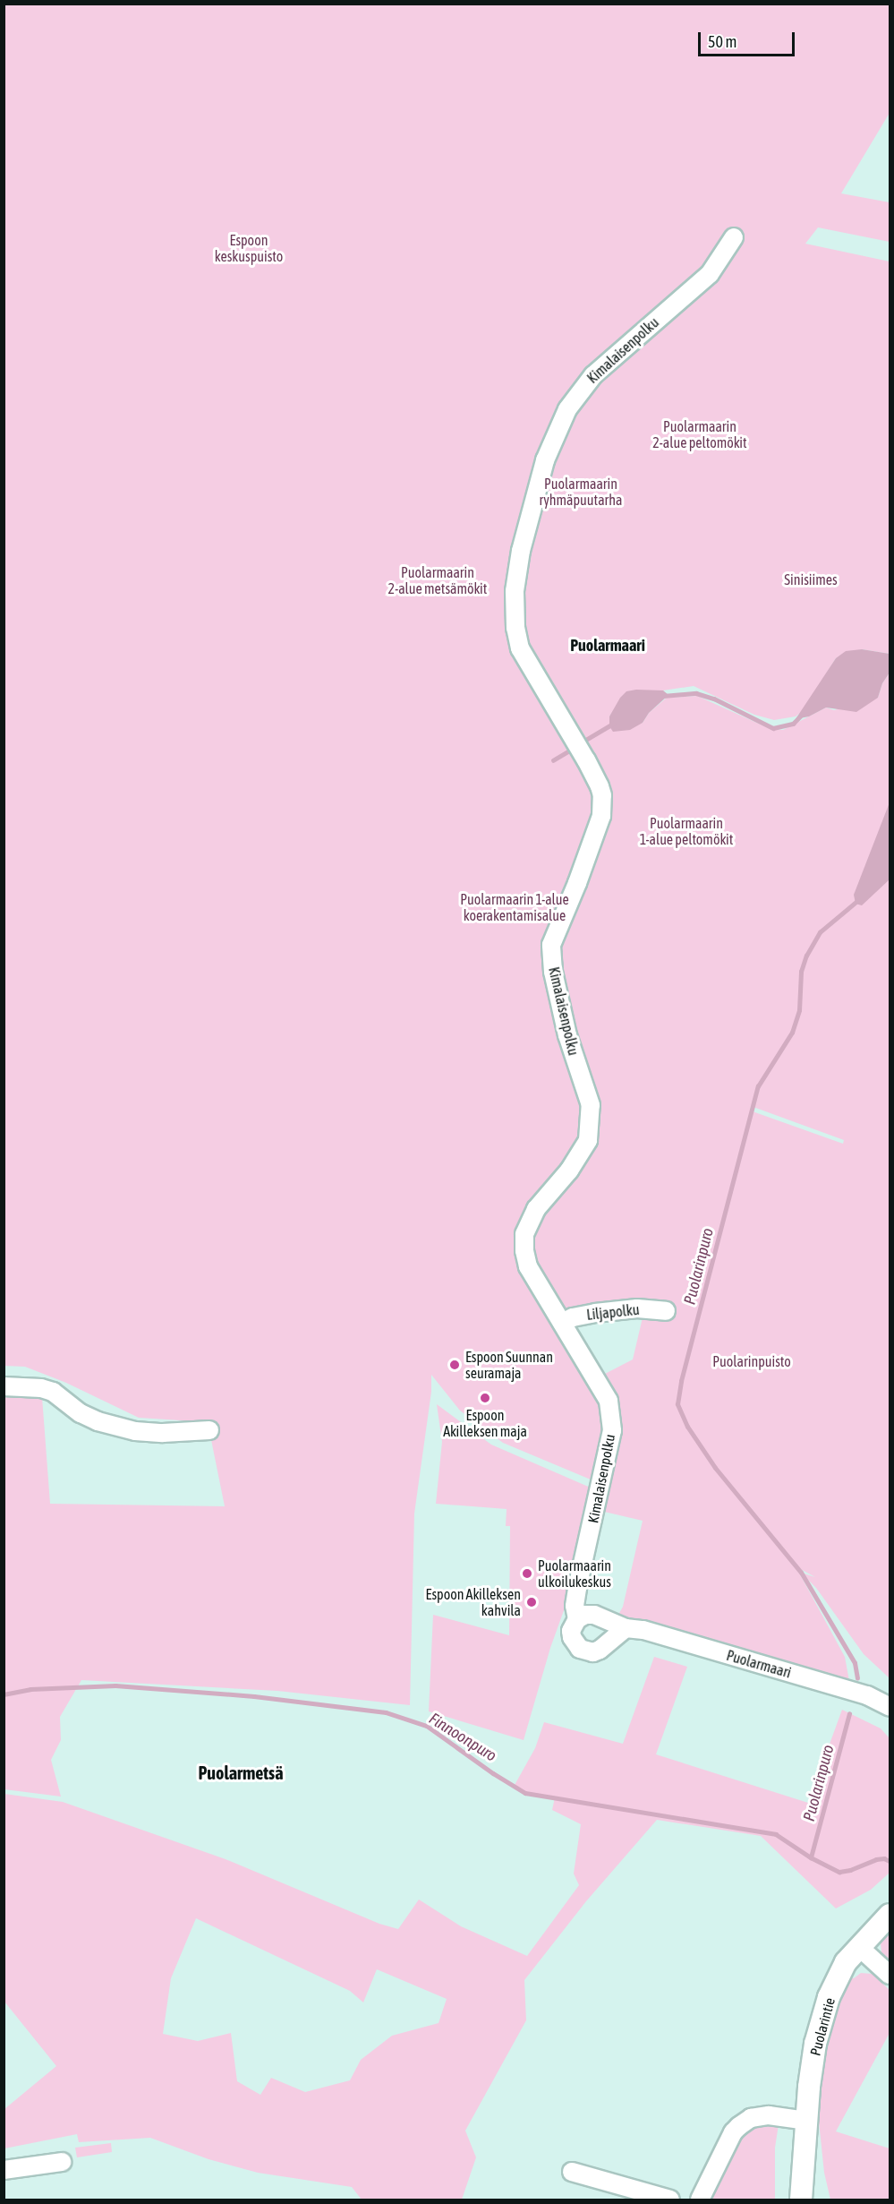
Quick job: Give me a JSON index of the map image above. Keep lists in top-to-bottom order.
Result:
{
  "streets": {
    "main road": ["Puolarintie"],
    "street": ["Kimalaisenpolku", "Liljapolku", "Puolarmaari"]
  },
  "crossings": [
    ["Kimalaisenpolku", "Liljapolku"],
    ["Kimalaisenpolku", "Puolarmaari"]
  ],
  "districts": ["Puolarmaari", "Puolarmetsä"],
  "water": ["Puolarinpuro", "Finnoonpuro"],
  "parks": [
    "Espoon keskuspuisto",
    "Puolarmaarin 2-alue peltomökit",
    "Puolarmaarin ryhmäpuutarha",
    "Puolarmaarin 2-alue metsämökit",
    "Sinisiimes",
    "Puolarmaarin 1-alue peltomökit",
    "Puolarmaarin 1-alue koerakentamisalue",
    "Puolarinpuisto"
  ],
  "places": [
    "Espoon Suunnan seuramaja",
    "Espoon Akilleksen maja",
    "Puolarmaarin ulkoilukeskus",
    "Espoon Akilleksen kahvila"
  ],
  "scale_bar": "50 m"
}
